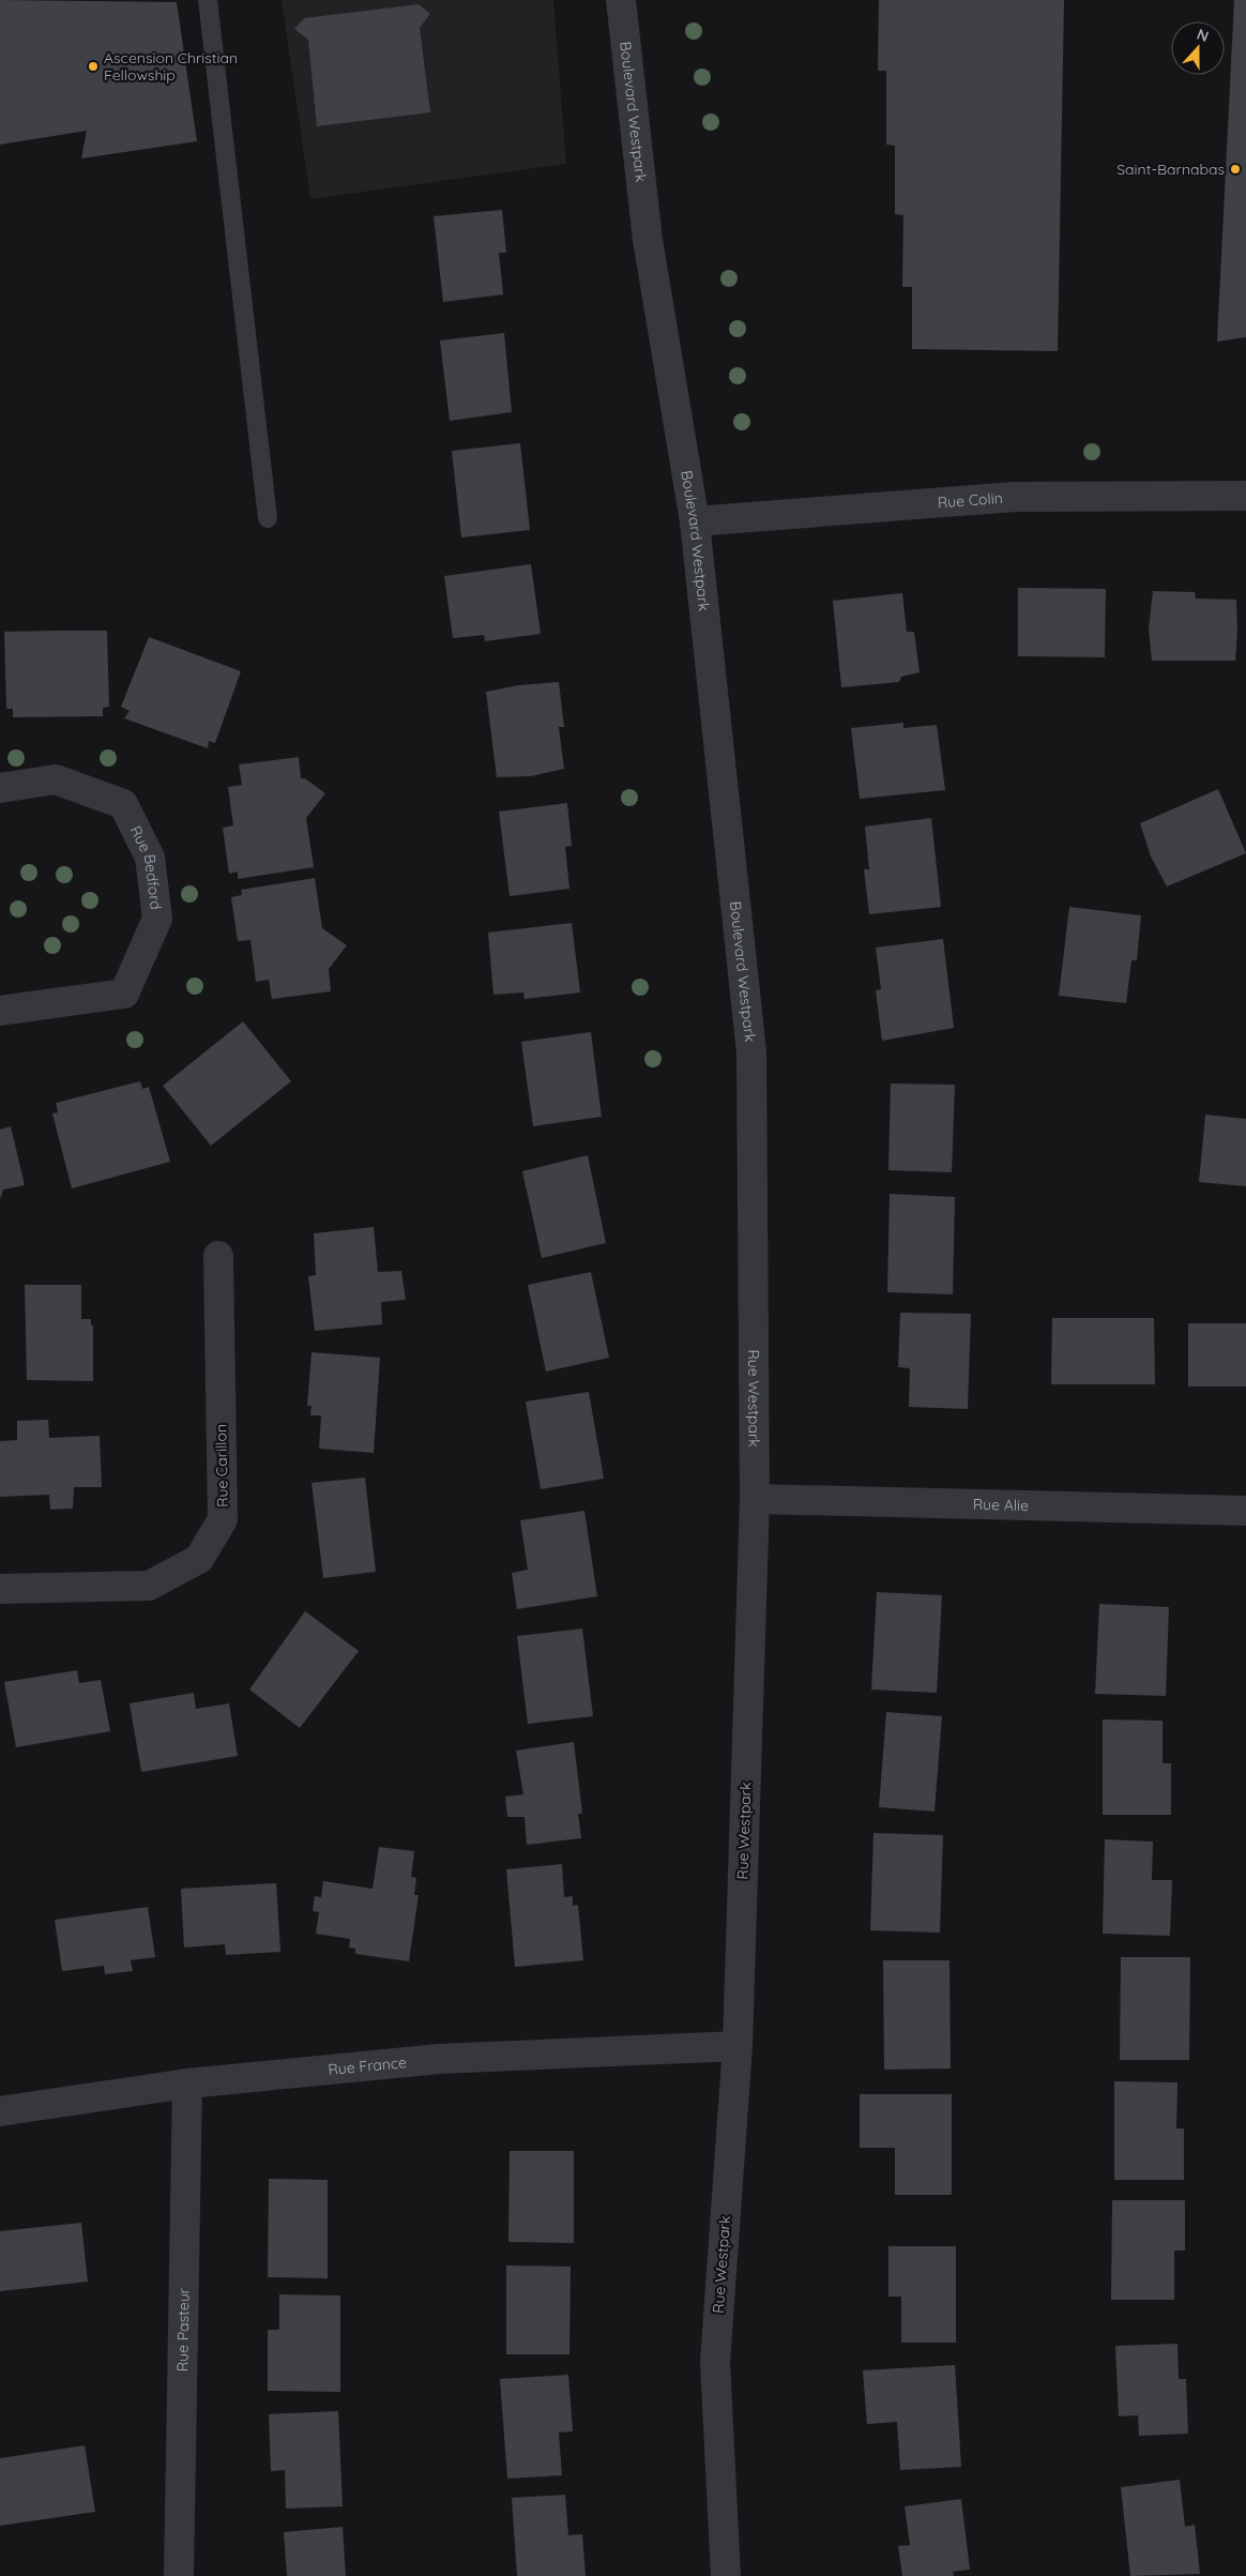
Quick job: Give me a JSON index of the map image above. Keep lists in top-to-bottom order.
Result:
{
  "streets": {
    "street": [
      "Boulevard Westpark",
      "Rue Colin",
      "Rue Bedford",
      "Rue Westpark",
      "Rue Carillon",
      "Rue Alie",
      "Rue France",
      "Rue Pasteur"
    ]
  },
  "crossings": [
    ["Boulevard Westpark", "Rue Colin"],
    ["Boulevard Westpark", "Rue Westpark"],
    ["Rue Westpark", "Rue Alie"],
    ["Rue Westpark", "Rue France"],
    ["Rue France", "Rue Pasteur"]
  ],
  "places": ["Ascension Christian Fellowship", "Saint-Barnabas"],
  "north": "top"
}
